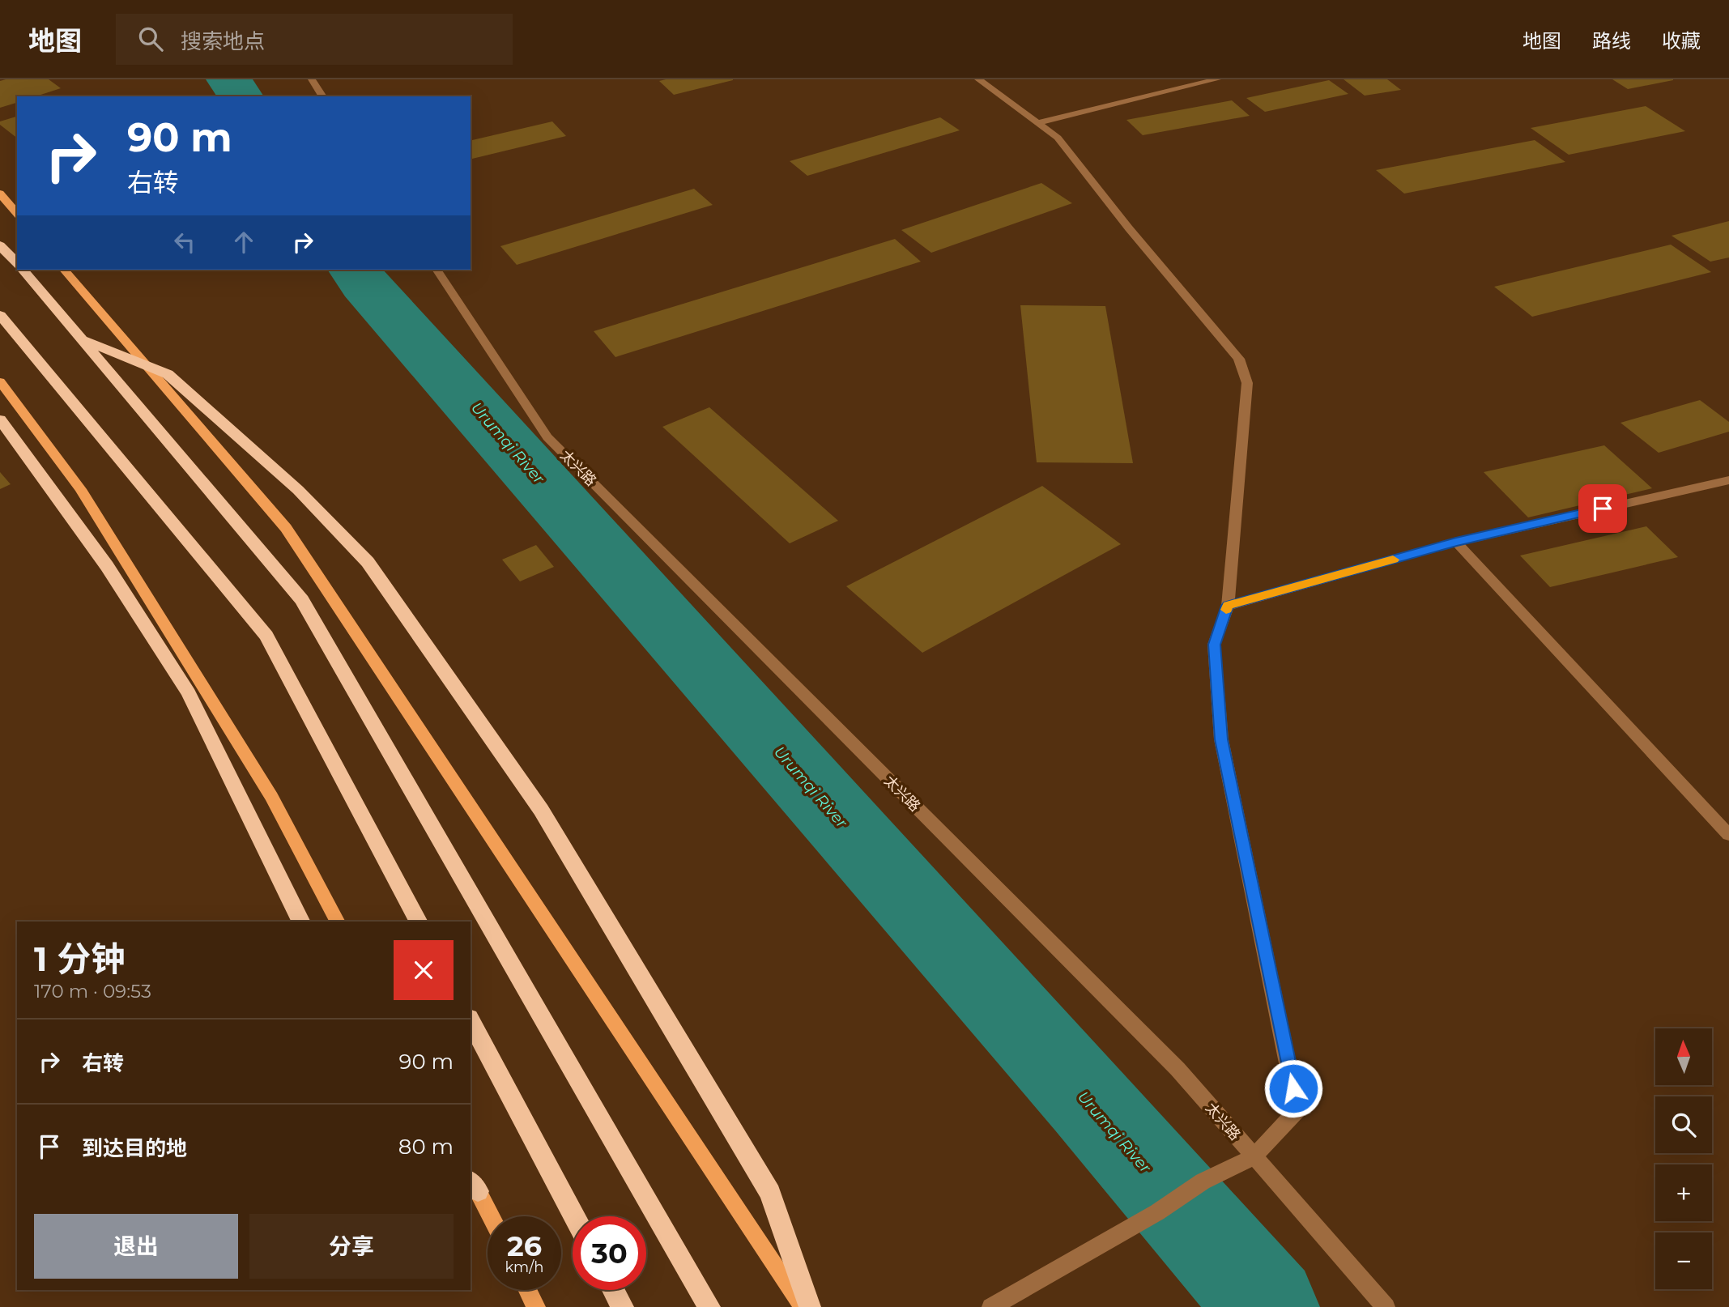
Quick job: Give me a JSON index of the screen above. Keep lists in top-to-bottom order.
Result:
{
  "streets": {
    "street": ["太兴路"]
  },
  "water": ["Urumqi River"],
  "north": "top",
  "page": {
    "header": "地图",
    "search": "搜索地点",
    "nav": ["地图", "路线", "收藏"],
    "turn": ["90 m", "右转"],
    "heading": ["1 分钟", "170 m · 09:53"],
    "list": [
      {
        "name": "右转",
        "value": "90 m"
      },
      {
        "name": "到达目的地",
        "value": "80 m"
      }
    ],
    "map_buttons": ["+", "−"],
    "buttons": ["退出", "分享"],
    "speed": "26 km/h",
    "limit": "30"
  }
}
